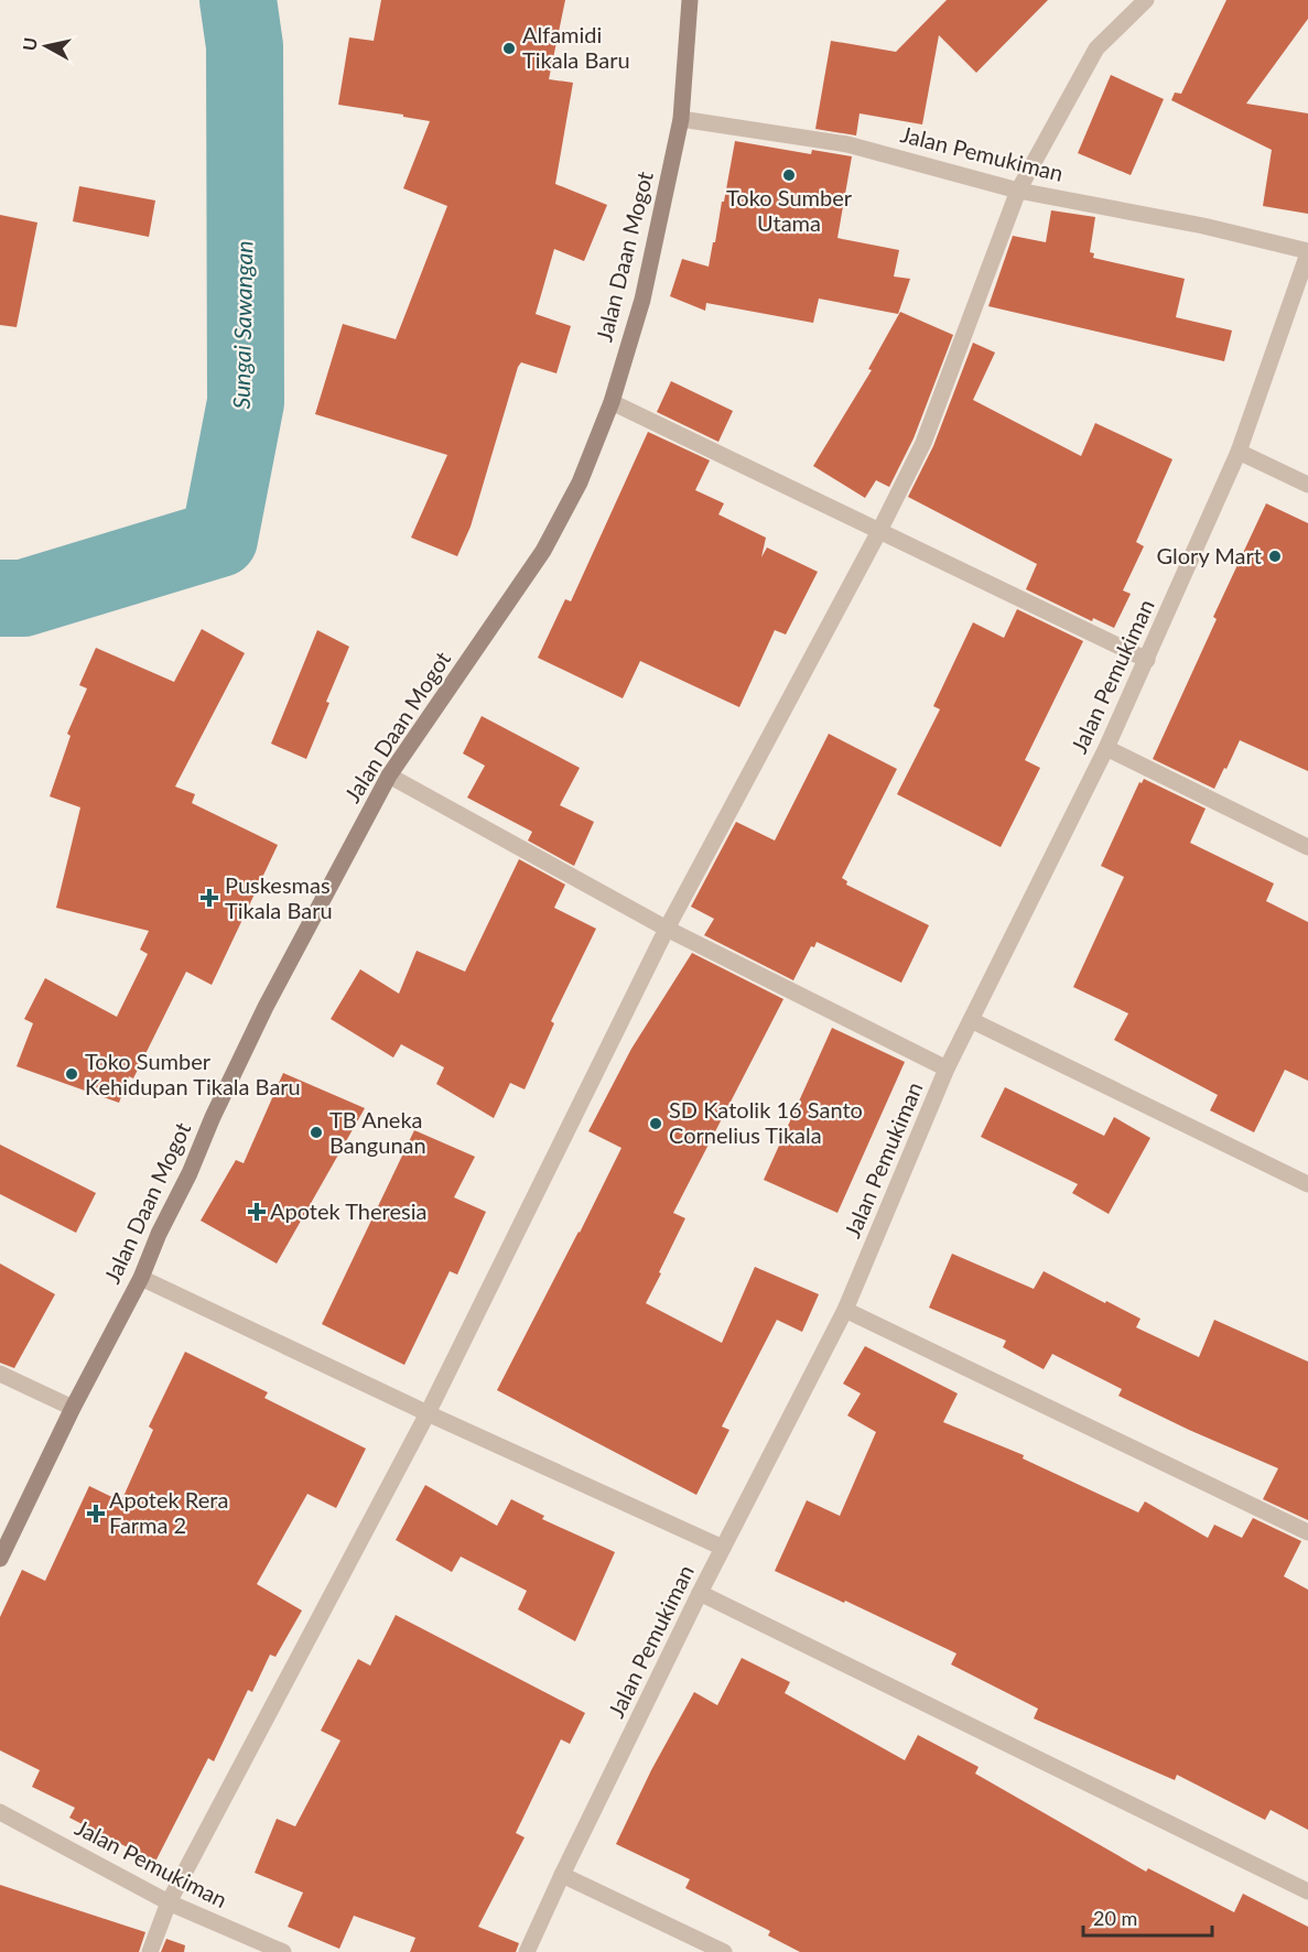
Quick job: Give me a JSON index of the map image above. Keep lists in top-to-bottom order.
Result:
{
  "streets": {
    "main road": ["Jalan Daan Mogot"],
    "street": ["Jalan Pemukiman"]
  },
  "crossings": [
    ["Jalan Pemukiman", "Jalan Daan Mogot"]
  ],
  "water": ["Sungai Sawangan"],
  "places": {
    "other": [
      "Alfamidi Tikala Baru",
      "Toko Sumber Utama",
      "Glory Mart",
      "Toko Sumber Kehidupan Tikala Baru",
      "SD Katolik 16 Santo Cornelius Tikala",
      "TB Aneka Bangunan"
    ],
    "health": ["Puskesmas Tikala Baru", "Apotek Theresia", "Apotek Rera Farma 2"]
  },
  "scale_bar": "20 m",
  "north": "left"
}
